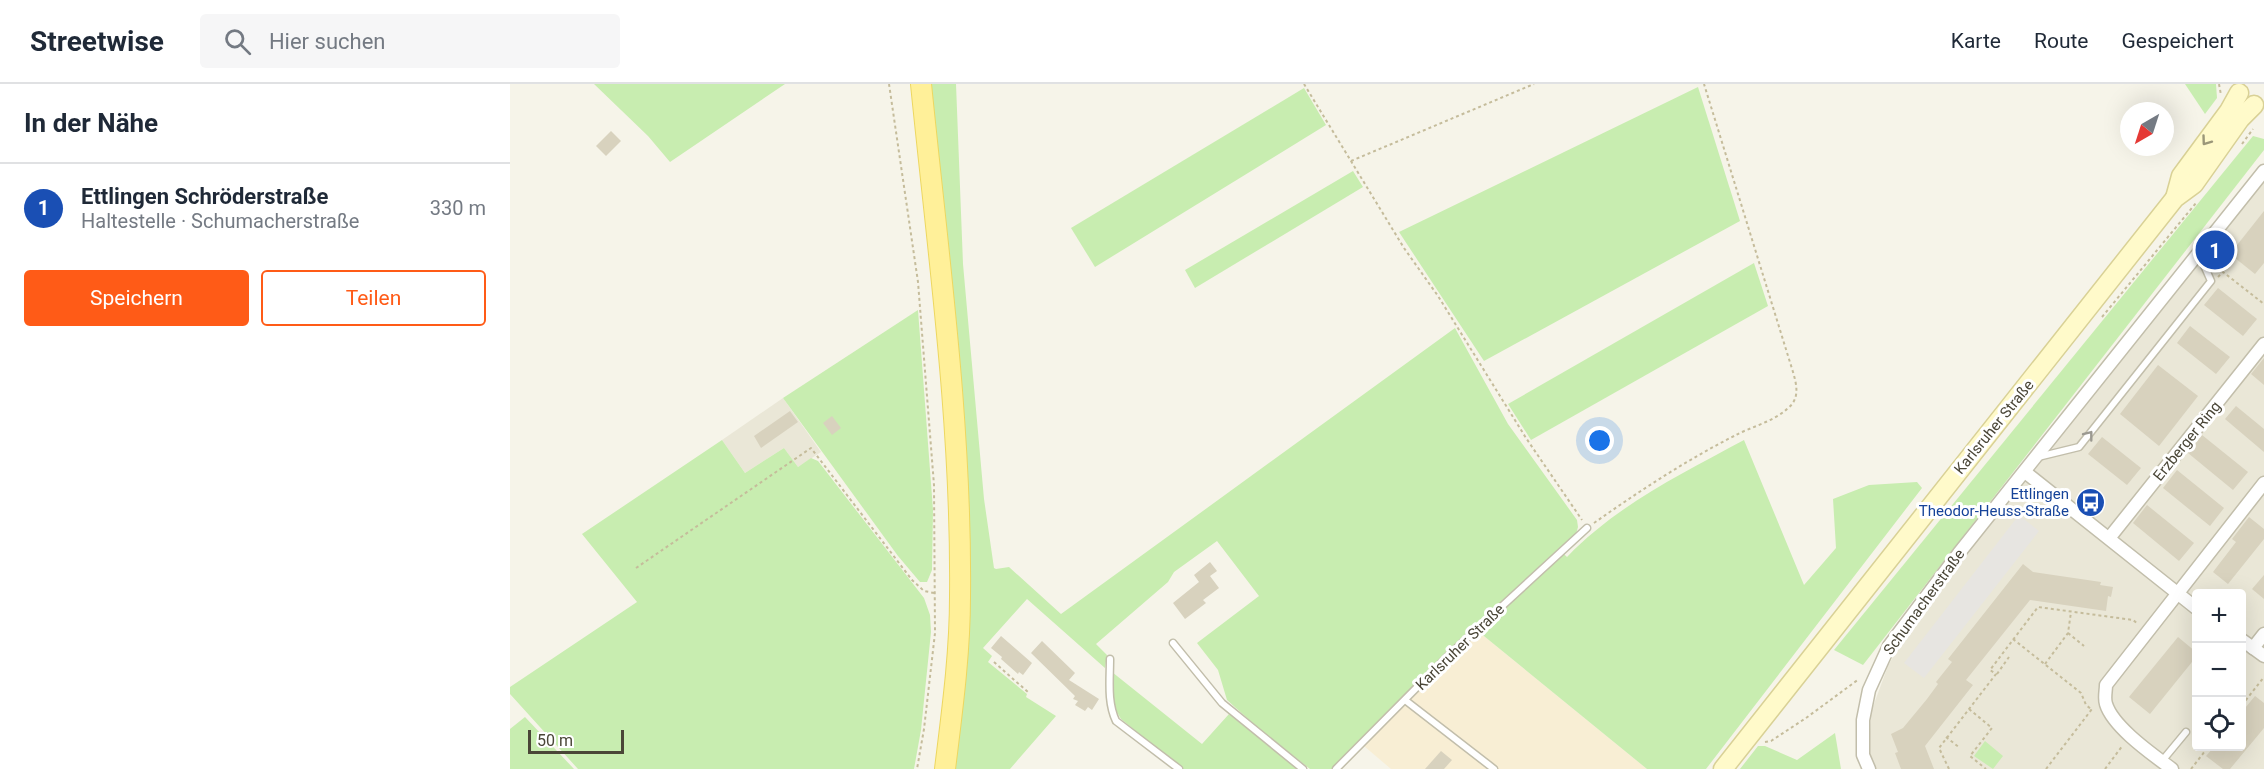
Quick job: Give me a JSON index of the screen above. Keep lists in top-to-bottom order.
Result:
{
  "streets": {
    "main road": ["Karlsruher Straße"],
    "street": ["Erzberger Ring", "Schumacherstraße"]
  },
  "places": {
    "bus stop": ["Ettlingen Theodor-Heuss-Straße"]
  },
  "scale_bar": "50 m",
  "north": "bottom left",
  "page": {
    "header": "Streetwise",
    "search": "Hier suchen",
    "nav": ["Karte", "Route", "Gespeichert"],
    "heading": "In der Nähe",
    "list": [
      {
        "mark": "1",
        "name": "Ettlingen Schröderstraße",
        "note": "Haltestelle · Schumacherstraße",
        "value": "330 m"
      }
    ],
    "pins": "1",
    "buttons": ["Speichern", "Teilen"],
    "map_buttons": ["+", "−"],
    "scale": "50 m"
  }
}
